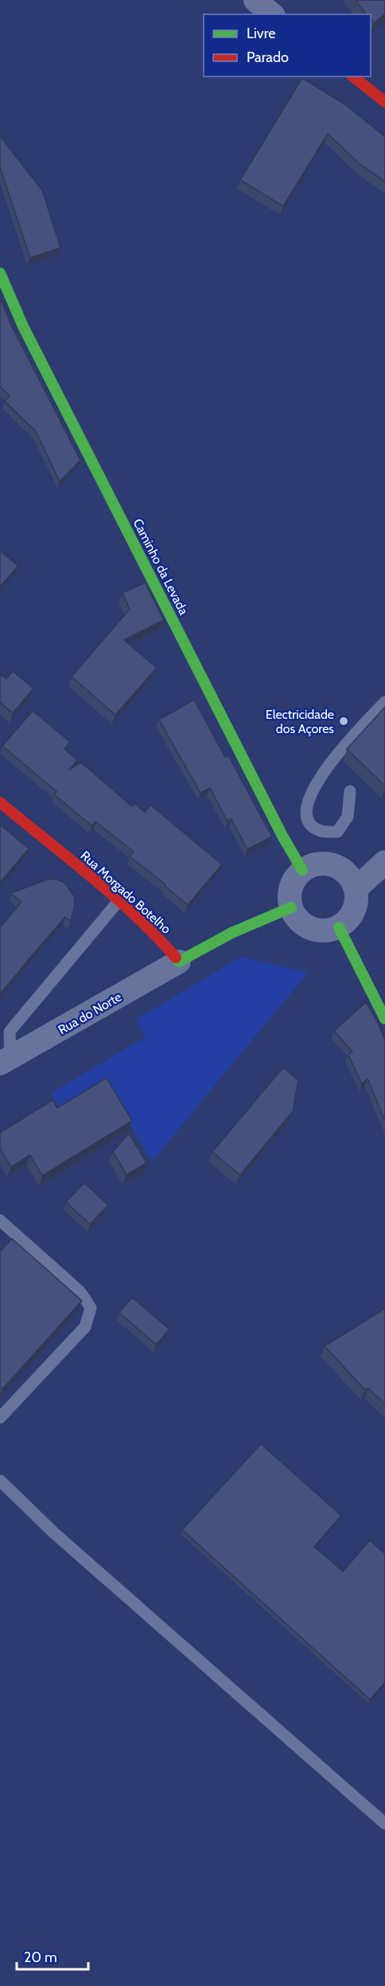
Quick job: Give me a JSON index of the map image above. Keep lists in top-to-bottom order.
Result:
{
  "streets": {
    "street": ["Caminho da Levada", "Rua Morgado Botelho", "Rua do Norte"]
  },
  "crossings": [
    ["Rua Morgado Botelho", "Rua do Norte"]
  ],
  "places": ["Electricidade dos Açores"],
  "legend": ["Livre", "Parado"],
  "scale_bar": "20 m"
}
